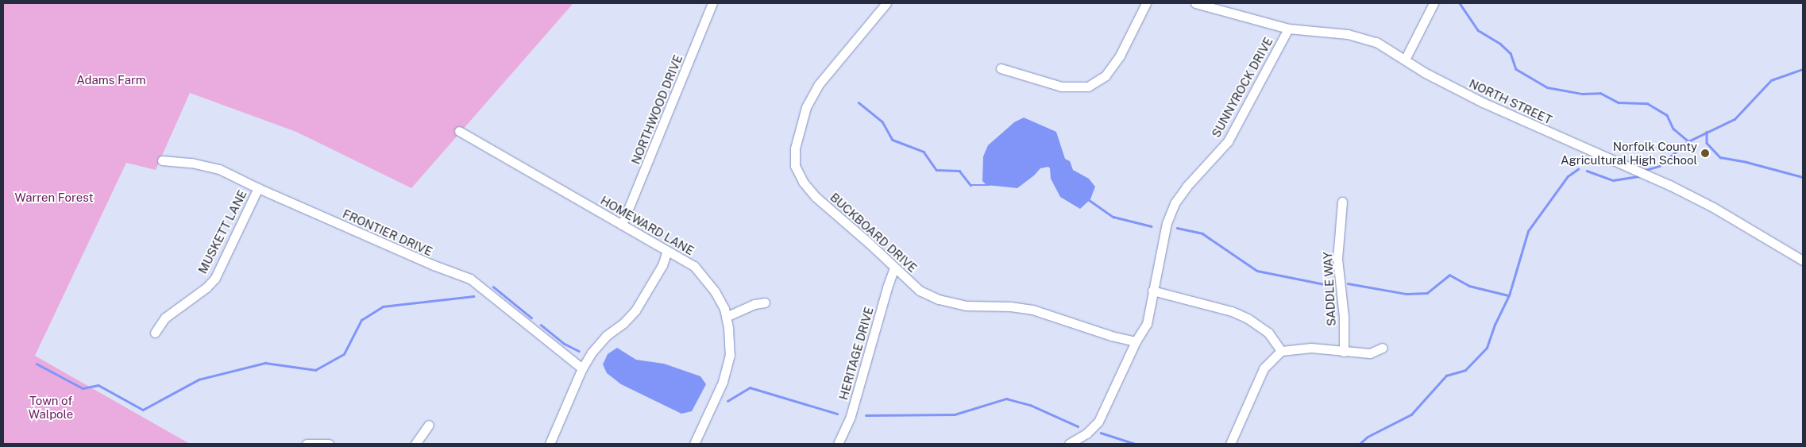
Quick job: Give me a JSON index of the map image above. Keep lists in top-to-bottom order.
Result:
{
  "streets": {
    "street": [
      "SUNNYROCK DRIVE",
      "NORTH STREET",
      "NORTHWOOD DRIVE",
      "HOMEWARD LANE",
      "MUSKETT LANE",
      "FRONTIER DRIVE",
      "BUCKBOARD DRIVE",
      "SADDLE WAY",
      "HERITAGE DRIVE"
    ]
  },
  "crossings": [
    ["SUNNYROCK DRIVE", "NORTH STREET"],
    ["SUNNYROCK DRIVE", "BUCKBOARD DRIVE"],
    ["NORTHWOOD DRIVE", "HOMEWARD LANE"],
    ["MUSKETT LANE", "FRONTIER DRIVE"],
    ["BUCKBOARD DRIVE", "HERITAGE DRIVE"]
  ],
  "parks": ["Adams Farm", "Warren Forest", "Town of Walpole"],
  "places": ["Norfolk County Agricultural High School"]
}
